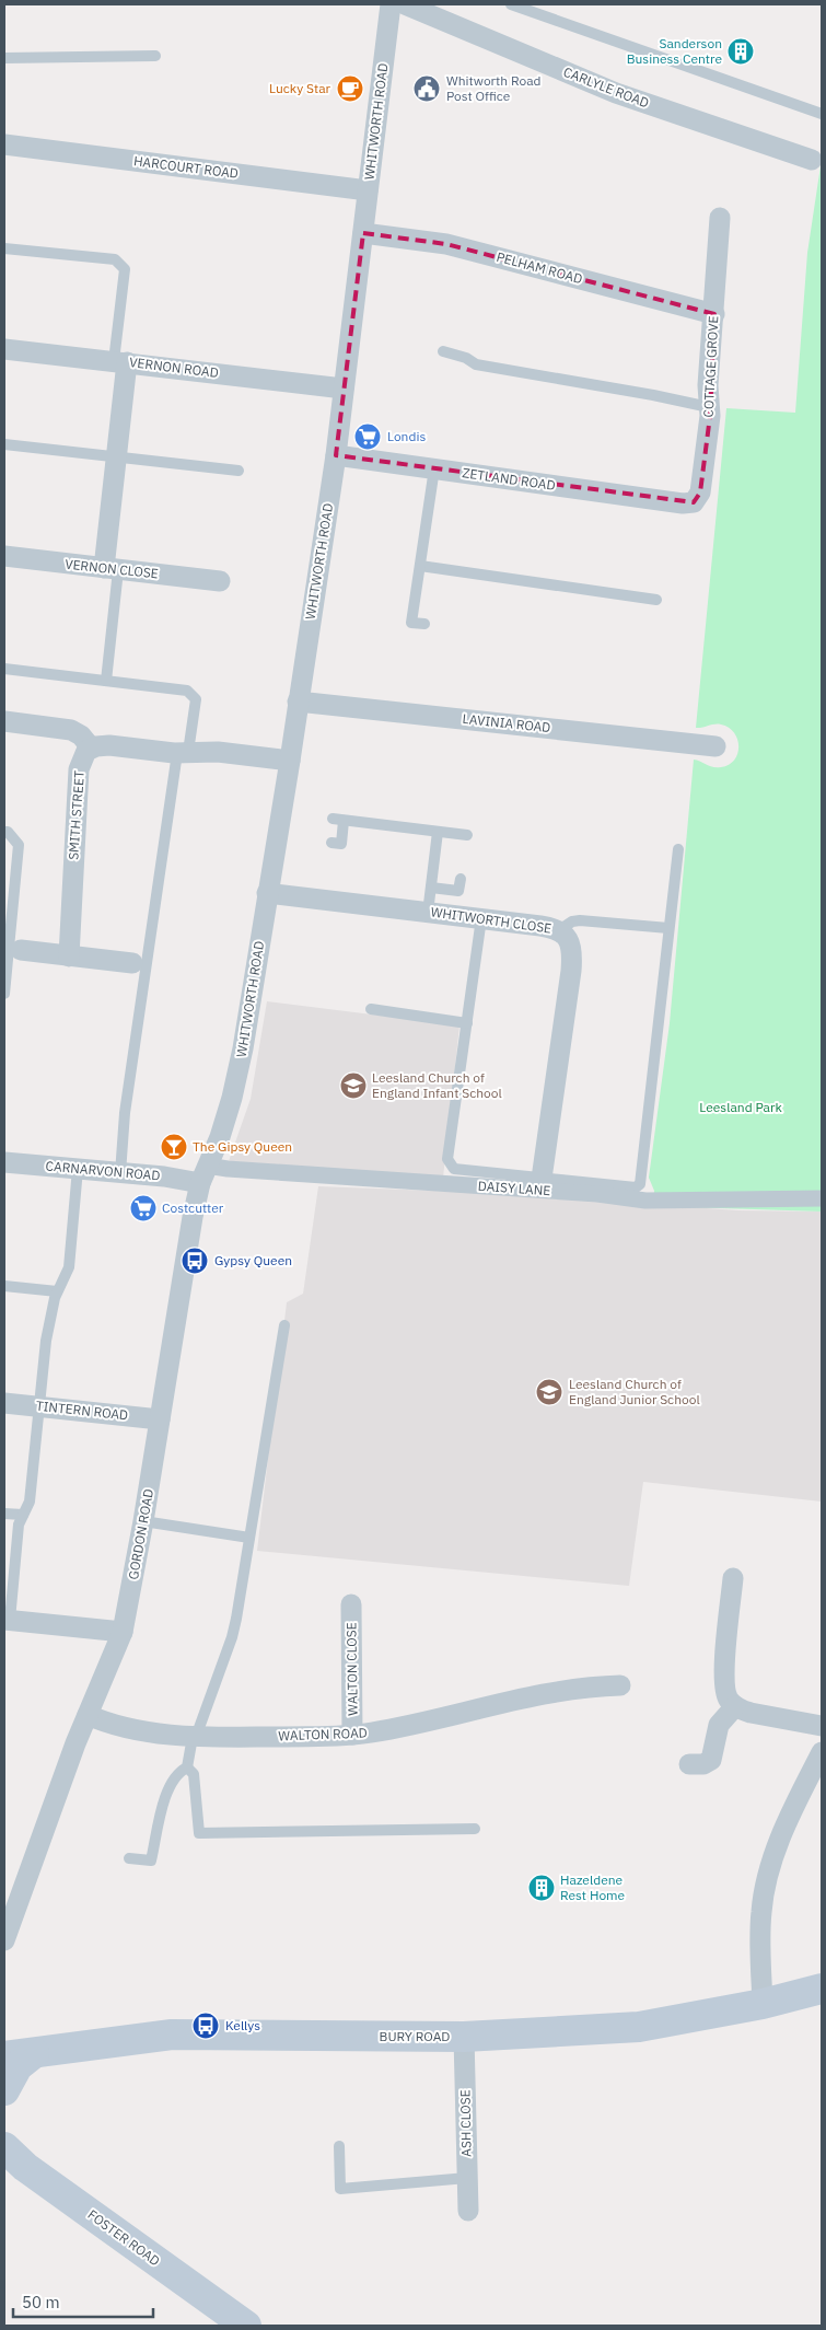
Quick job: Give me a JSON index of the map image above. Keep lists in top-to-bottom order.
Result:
{
  "streets": {
    "main road": ["BURY ROAD", "FOSTER ROAD"],
    "street": [
      "CARLYLE ROAD",
      "WHITWORTH ROAD",
      "HARCOURT ROAD",
      "PELHAM ROAD",
      "COTTAGE GROVE",
      "VERNON ROAD",
      "ZETLAND ROAD",
      "VERNON CLOSE",
      "LAVINIA ROAD",
      "SMITH STREET",
      "WHITWORTH CLOSE",
      "CARNARVON ROAD",
      "DAISY LANE",
      "TINTERN ROAD",
      "GORDON ROAD",
      "WALTON CLOSE",
      "WALTON ROAD",
      "ASH CLOSE"
    ]
  },
  "crossings": [
    ["WHITWORTH ROAD", "HARCOURT ROAD"],
    ["WHITWORTH ROAD", "PELHAM ROAD"],
    ["WHITWORTH ROAD", "VERNON ROAD"],
    ["WHITWORTH ROAD", "ZETLAND ROAD"],
    ["WHITWORTH ROAD", "LAVINIA ROAD"],
    ["WHITWORTH ROAD", "WHITWORTH CLOSE"],
    ["WHITWORTH ROAD", "GORDON ROAD"],
    ["PELHAM ROAD", "COTTAGE GROVE"],
    ["COTTAGE GROVE", "ZETLAND ROAD"],
    ["CARNARVON ROAD", "DAISY LANE"],
    ["CARNARVON ROAD", "GORDON ROAD"],
    ["DAISY LANE", "GORDON ROAD"],
    ["TINTERN ROAD", "GORDON ROAD"],
    ["GORDON ROAD", "WALTON ROAD"],
    ["WALTON CLOSE", "WALTON ROAD"],
    ["BURY ROAD", "ASH CLOSE"]
  ],
  "parks": ["Leesland Park"],
  "places": {
    "building": ["Sanderson Business Centre", "Hazeldene Rest Home"],
    "cafe": ["Lucky Star"],
    "public building": ["Whitworth Road Post Office"],
    "supermarket": ["Londis", "Costcutter"],
    "school or university": ["Leesland Church of England Infant School", "Leesland Church of England Junior School"],
    "bar": ["The Gipsy Queen"],
    "bus stop": ["Gypsy Queen", "Kellys"]
  },
  "scale_bar": "50 m"
}
